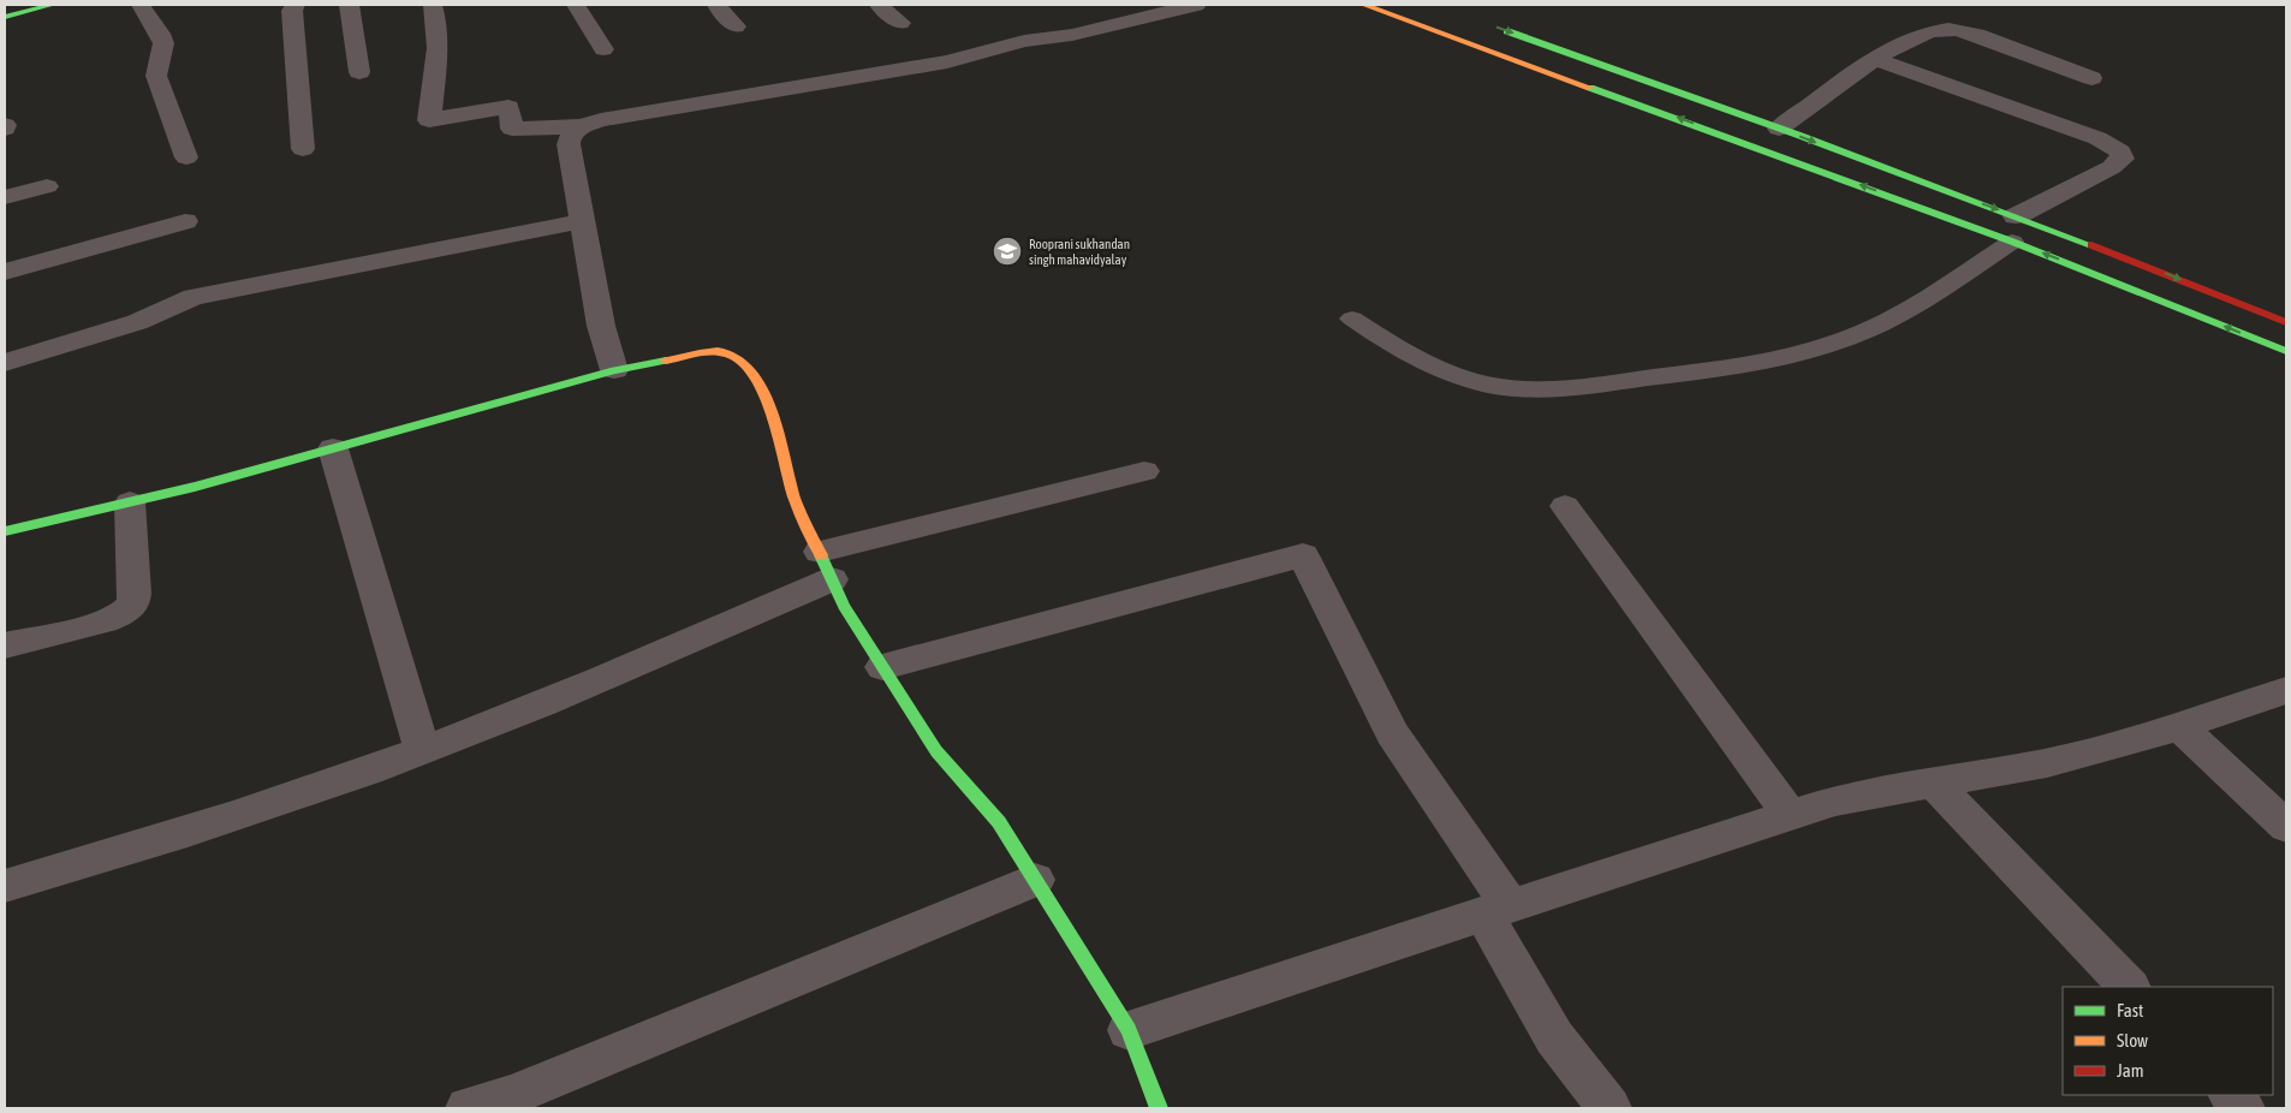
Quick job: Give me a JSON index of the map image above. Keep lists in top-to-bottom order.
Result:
{
  "places": {
    "school or university": ["Rooprani sukhandan singh mahavidyalay"]
  },
  "legend": ["Fast", "Slow", "Jam"]
}
